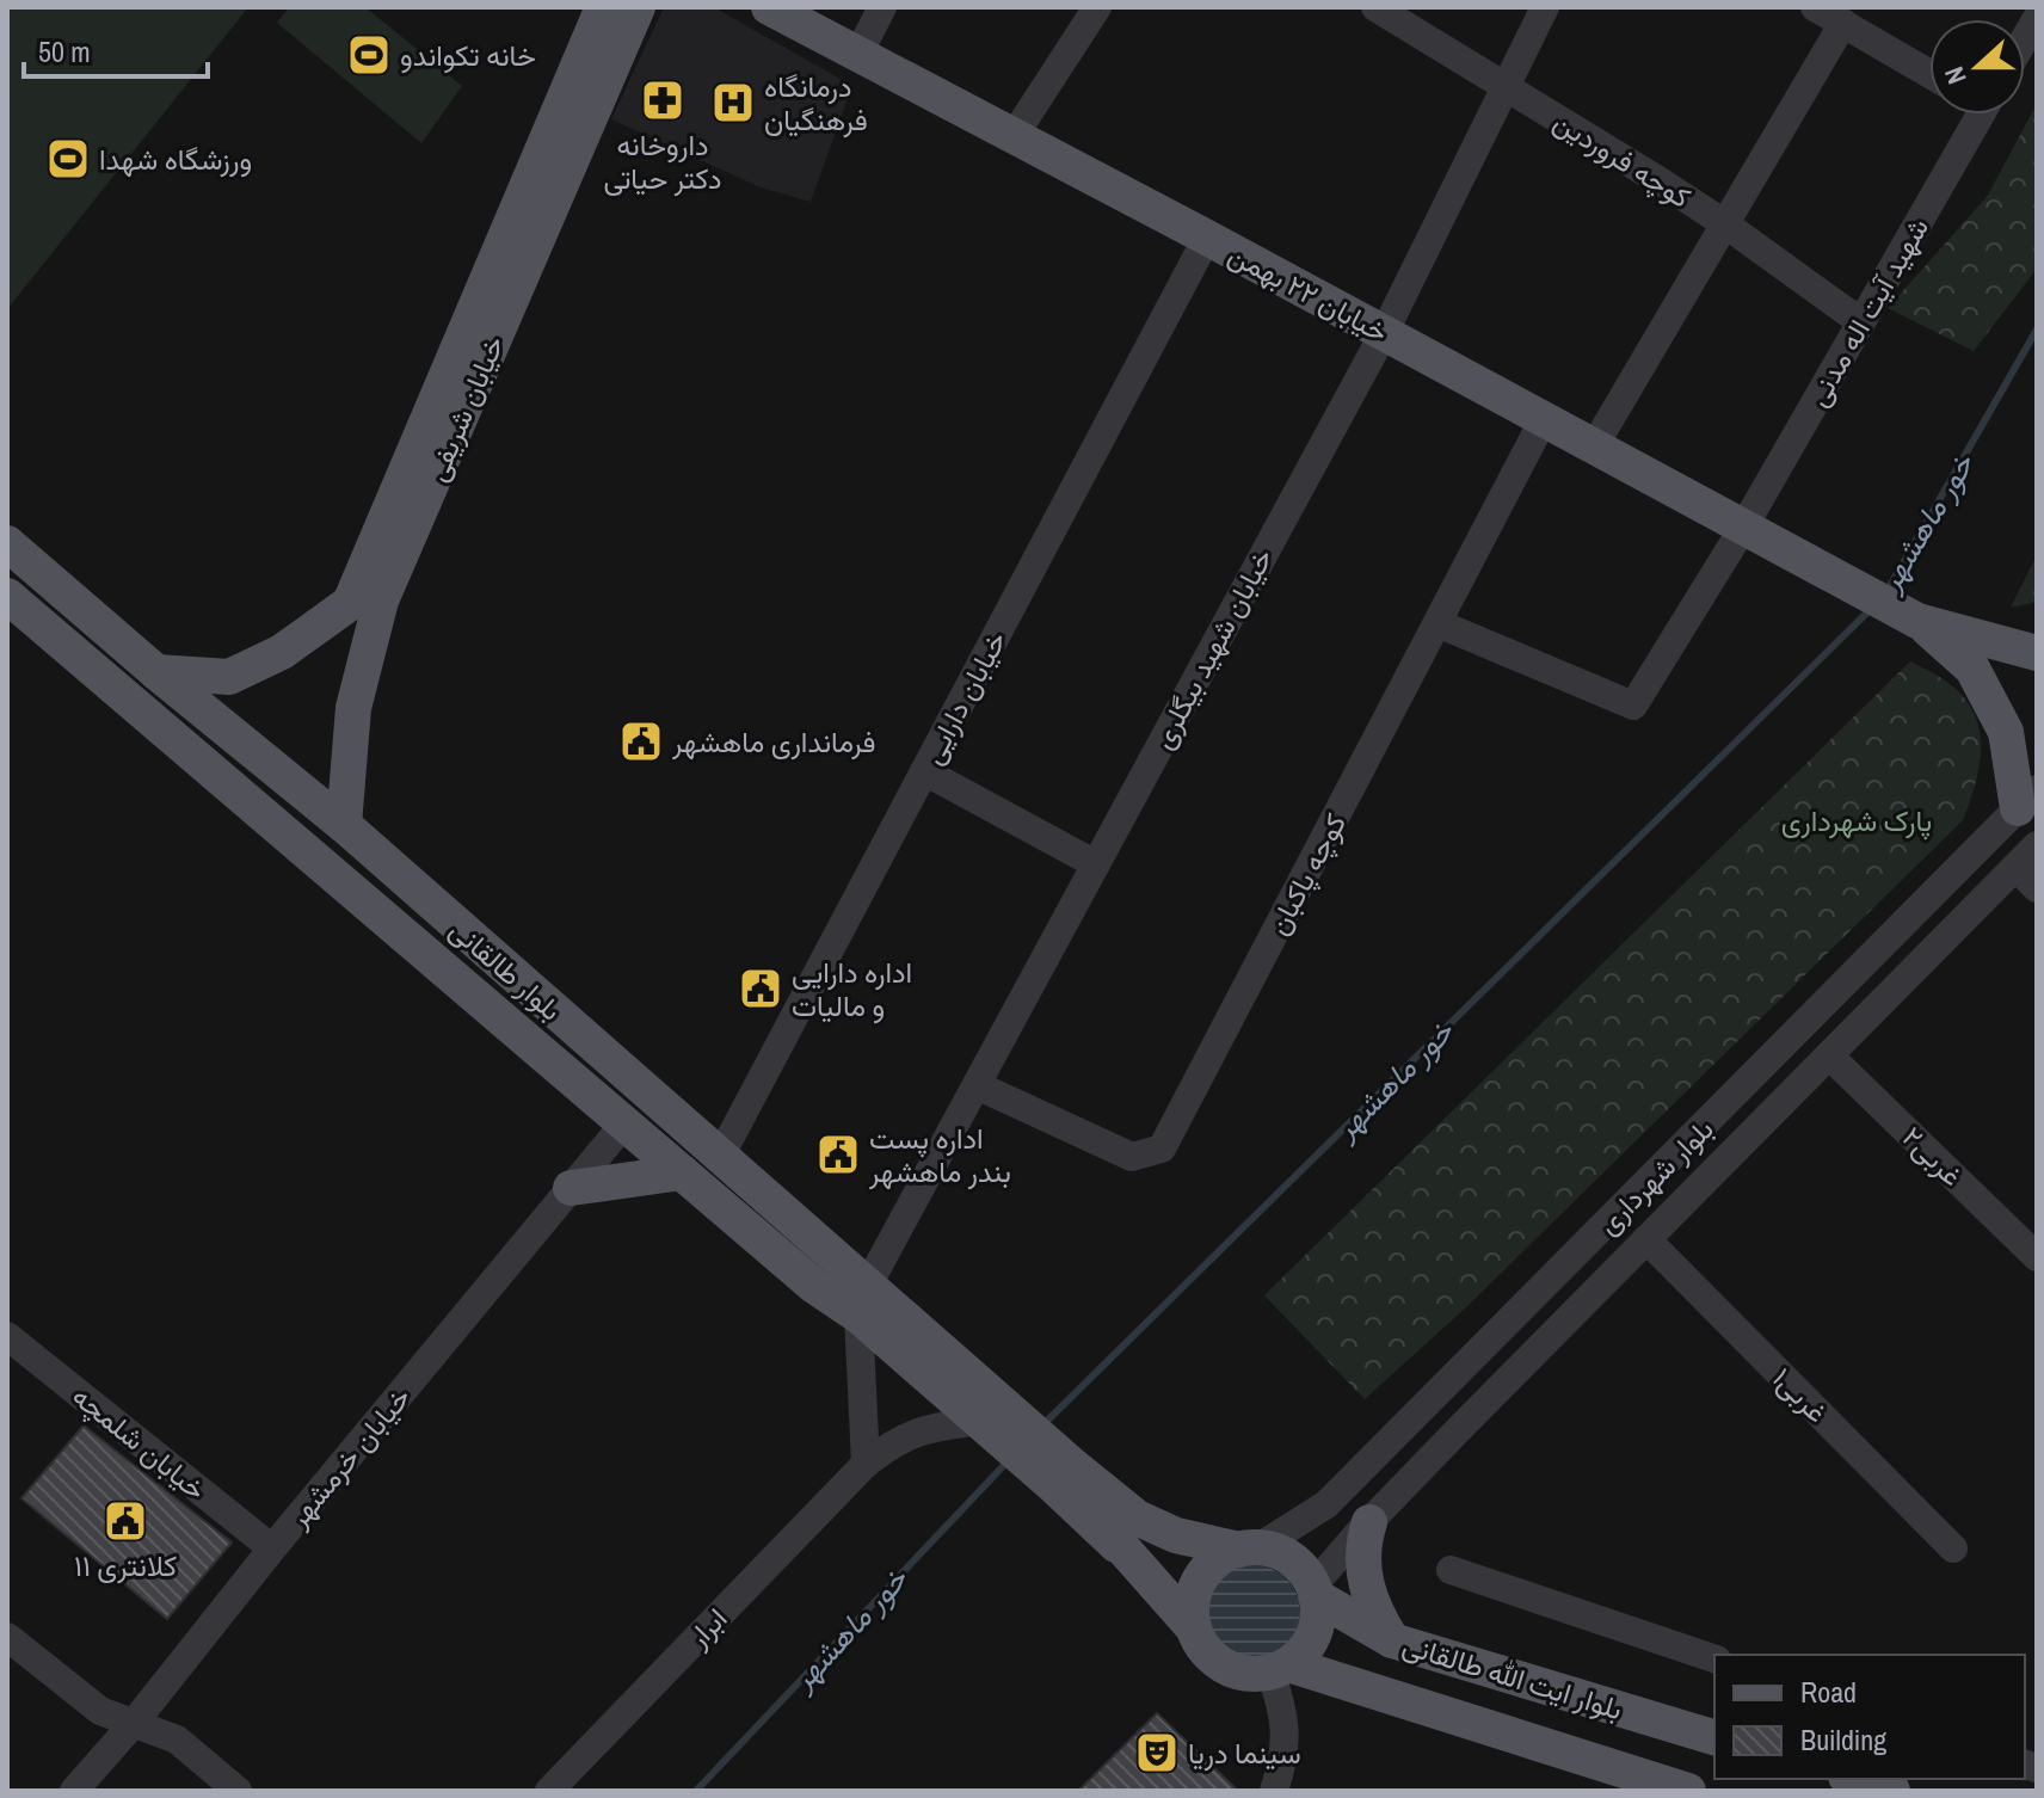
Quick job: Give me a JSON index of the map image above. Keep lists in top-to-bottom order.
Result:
{
  "streets": {
    "main road": [
      "خیابان ۲۲ بهمن",
      "خیابان شریفی",
      "بلوار طالقانی",
      "بلوار ایت الله طالقانی"
    ],
    "street": [
      "کوچه فروردین",
      "شهید آیت اله مدنی",
      "خیابان شهید بیگلری",
      "خیابان دارایی",
      "کوچه پاکبان",
      "۲غربی",
      "بلوار شهرداری",
      "۱غربی",
      "خیابان شلمچه",
      "خیابان خرمشهر",
      "ابرار"
    ]
  },
  "crossings": [
    ["کوچه فروردین", "شهید آیت اله مدنی"],
    ["کوچه فروردین", "خیابان شهید بیگلری"],
    ["خیابان ۲۲ بهمن", "شهید آیت اله مدنی"],
    ["خیابان ۲۲ بهمن", "خیابان شهید بیگلری"],
    ["خیابان ۲۲ بهمن", "خیابان دارایی"],
    ["خیابان ۲۲ بهمن", "کوچه پاکبان"],
    ["شهید آیت اله مدنی", "کوچه پاکبان"],
    ["خیابان شریفی", "بلوار طالقانی"],
    ["خیابان شهید بیگلری", "کوچه پاکبان"],
    ["خیابان شهید بیگلری", "بلوار طالقانی"],
    ["خیابان دارایی", "بلوار طالقانی"],
    ["بلوار طالقانی", "خیابان خرمشهر"],
    ["بلوار طالقانی", "ابرار"],
    ["۲غربی", "بلوار شهرداری"],
    ["بلوار شهرداری", "۱غربی"],
    ["بلوار شهرداری", "بلوار ایت الله طالقانی"],
    ["خیابان شلمچه", "خیابان خرمشهر"]
  ],
  "water": ["خور ماهشهر"],
  "parks": ["پارک شهرداری"],
  "places": {
    "sports": ["خانه تکواندو", "ورزشگاه شهدا"],
    "pharmacy": ["داروخانه دکتر حیاتی"],
    "hospital": ["درمانگاه فرهنگیان"],
    "public building": [
      "فرمانداری ماهشهر",
      "اداره دارایی و مالیات",
      "اداره پست بندر ماهشهر",
      "کلانتری ۱۱"
    ],
    "theatre": ["سینما دریا"]
  },
  "legend": ["Road", "Building"],
  "scale_bar": "50 m",
  "north": "left"
}
